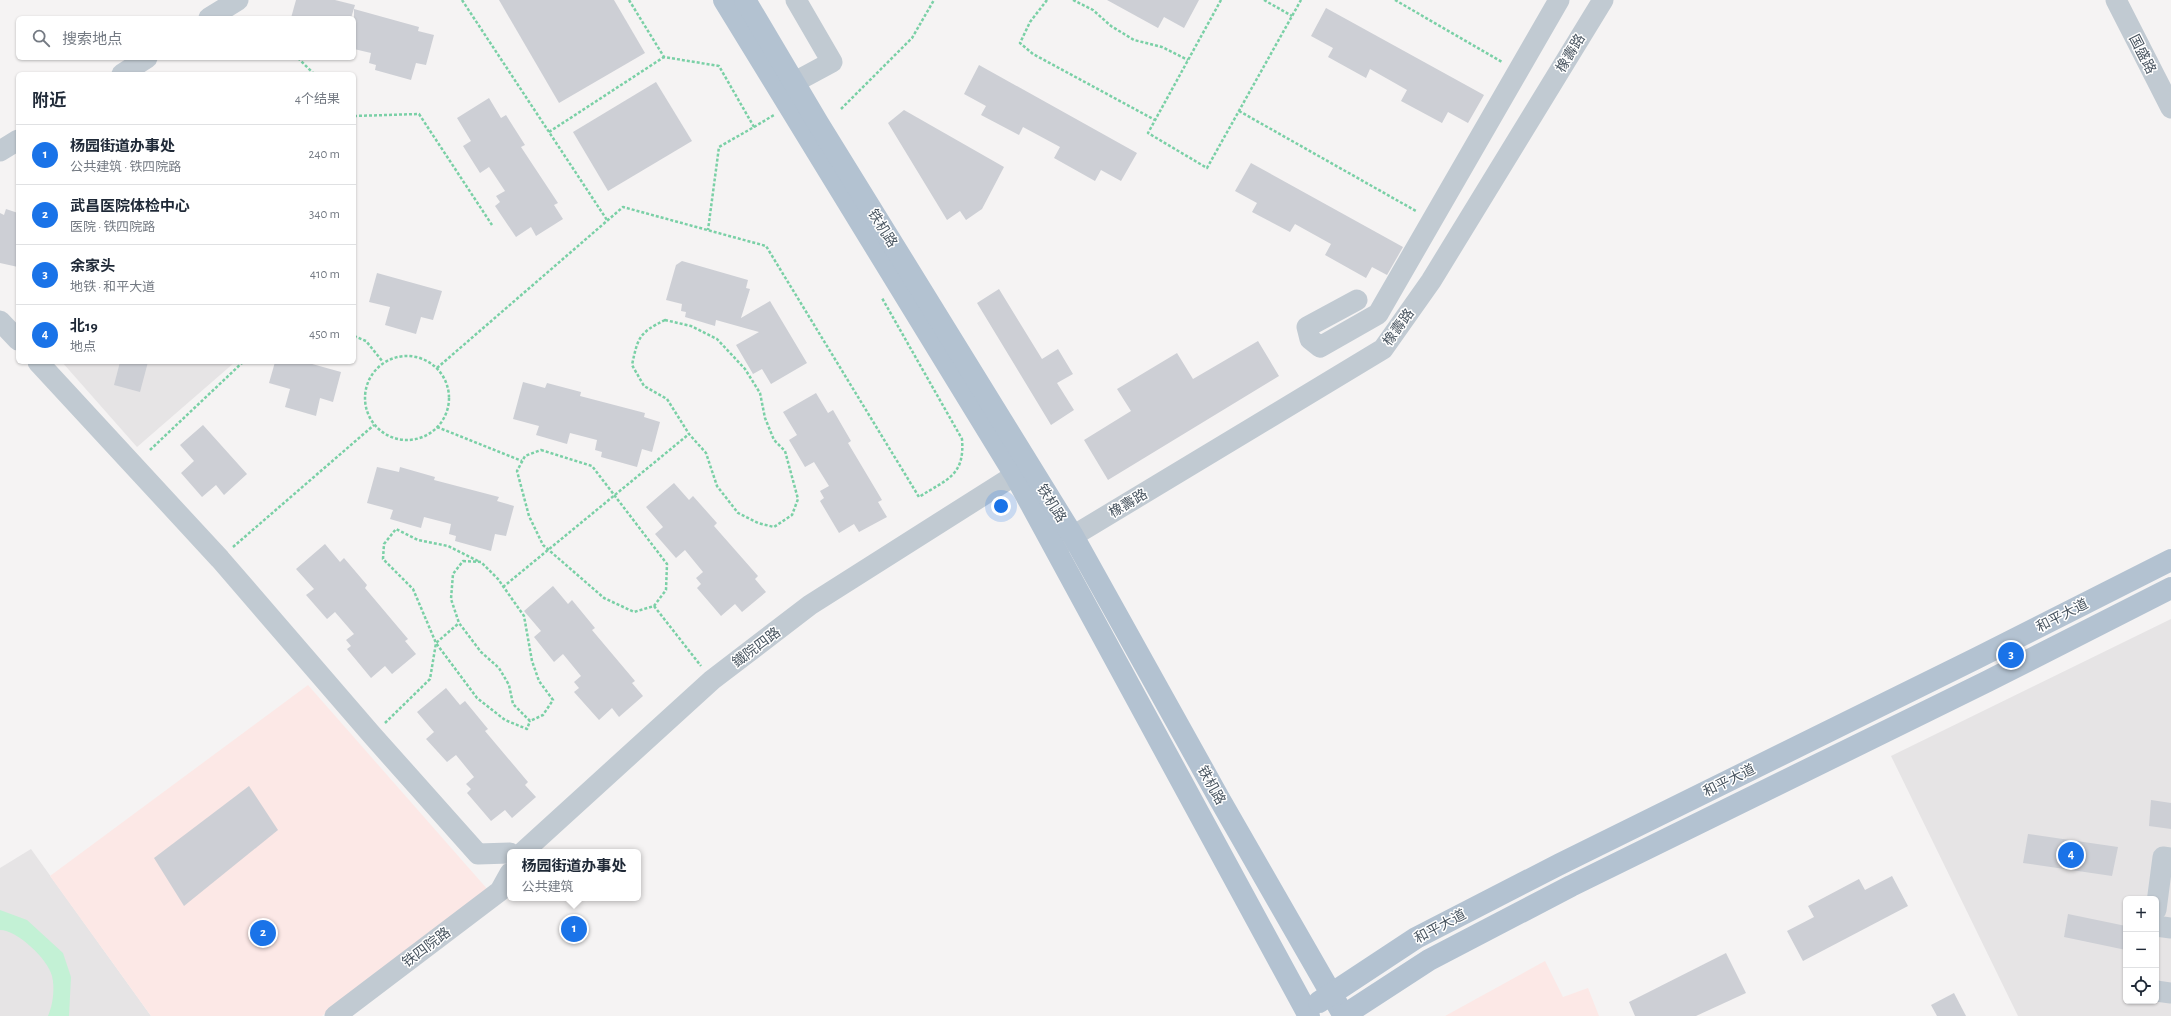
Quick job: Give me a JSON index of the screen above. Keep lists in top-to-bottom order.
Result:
{
  "streets": {
    "main road": ["铁机路", "和平大道"],
    "street": [
      "橡壽路",
      "国盛路",
      "鐵院四路",
      "铁四院路"
    ]
  },
  "crossings": [
    ["橡壽路", "铁机路"],
    ["铁机路", "和平大道"],
    ["铁机路", "鐵院四路"]
  ],
  "page": {
    "search": "搜索地点",
    "heading": ["附近", "4个结果"],
    "list": [
      {
        "mark": "1",
        "name": "杨园街道办事处",
        "note": "公共建筑 · 铁四院路",
        "value": "240 m"
      },
      {
        "mark": "2",
        "name": "武昌医院体检中心",
        "note": "医院 · 铁四院路",
        "value": "340 m"
      },
      {
        "mark": "3",
        "name": "余家头",
        "note": "地铁 · 和平大道",
        "value": "410 m"
      },
      {
        "mark": "4",
        "name": "北19",
        "note": "地点",
        "value": "450 m"
      }
    ],
    "pins": [
      "3",
      "4",
      "1",
      "2"
    ],
    "popup": ["杨园街道办事处", "公共建筑"],
    "map_buttons": ["+", "−"]
  }
}
